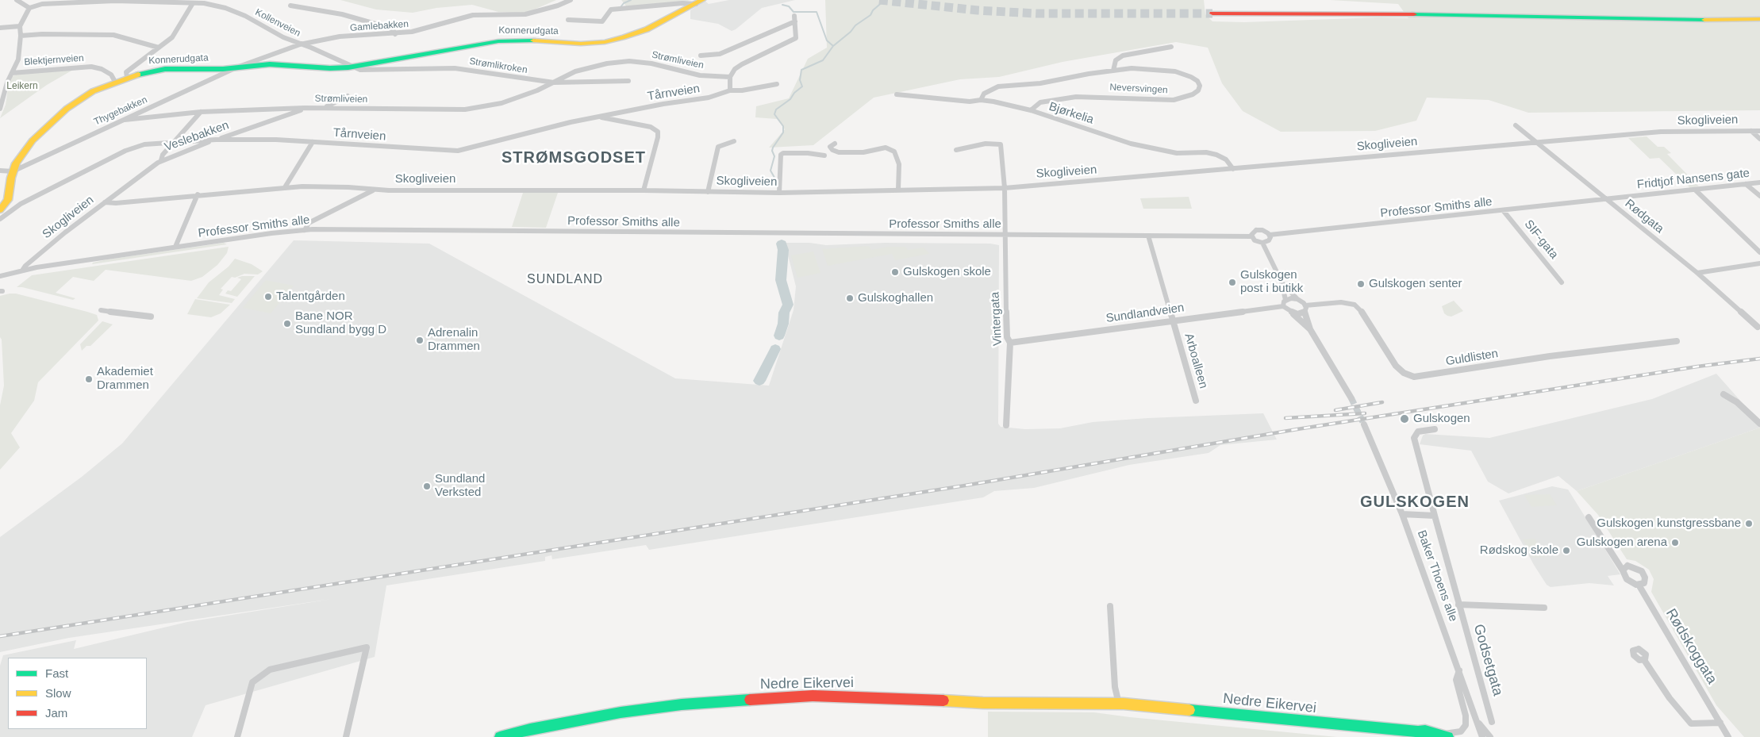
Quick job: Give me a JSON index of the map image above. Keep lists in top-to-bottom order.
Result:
{
  "streets": {
    "main road": ["Konnerudgata", "Nedre Eikervei"],
    "street": [
      "Kollenveien",
      "Gamlebakken",
      "Blektjernveien",
      "Strømliveien",
      "Strømlikroken",
      "Neversvingen",
      "Tårnveien",
      "Thygebakken",
      "Bjørkelia",
      "Skogliveien",
      "Veslebakken",
      "Fridtjof Nansens gate",
      "Professor Smiths alle",
      "Rødgata",
      "SIF-gata",
      "Sundlandveien",
      "Vintergata",
      "Guldlisten",
      "Arboalleen",
      "Baker Thoens alle",
      "Rødskoggata",
      "Godsetgata"
    ]
  },
  "crossings": [
    ["Kollenveien", "Gamlebakken"],
    ["Kollenveien", "Konnerudgata"],
    ["Gamlebakken", "Konnerudgata"],
    ["Gamlebakken", "Thygebakken"],
    ["Konnerudgata", "Blektjernveien"],
    ["Konnerudgata", "Strømlikroken"],
    ["Konnerudgata", "Thygebakken"],
    ["Strømliveien", "Strømlikroken"],
    ["Strømliveien", "Thygebakken"],
    ["Strømliveien", "Veslebakken"],
    ["Neversvingen", "Bjørkelia"],
    ["Tårnveien", "Veslebakken"],
    ["Bjørkelia", "Skogliveien"],
    ["Skogliveien", "Veslebakken"],
    ["Skogliveien", "Professor Smiths alle"],
    ["Skogliveien", "Rødgata"],
    ["Skogliveien", "Vintergata"],
    ["Fridtjof Nansens gate", "Professor Smiths alle"],
    ["Fridtjof Nansens gate", "Rødgata"],
    ["Professor Smiths alle", "Rødgata"],
    ["Professor Smiths alle", "SIF-gata"],
    ["Professor Smiths alle", "Vintergata"],
    ["Professor Smiths alle", "Arboalleen"],
    ["Sundlandveien", "Vintergata"],
    ["Sundlandveien", "Guldlisten"],
    ["Sundlandveien", "Arboalleen"],
    ["Baker Thoens alle", "Nedre Eikervei"]
  ],
  "districts": ["STRØMSGODSET", "SUNDLAND", "GULSKOGEN"],
  "parks": ["Leikern"],
  "places": [
    "Gulskogen skole",
    "Gulskogen post i butikk",
    "Gulskogen senter",
    "Talentgården",
    "Gulskoghallen",
    "Bane NOR Sundland bygg D",
    "Adrenalin Drammen",
    "Akademiet Drammen",
    "Gulskogen",
    "Sundland Verksted",
    "Gulskogen kunstgressbane",
    "Gulskogen arena",
    "Rødskog skole"
  ],
  "legend": ["Fast", "Slow", "Jam"]
}
